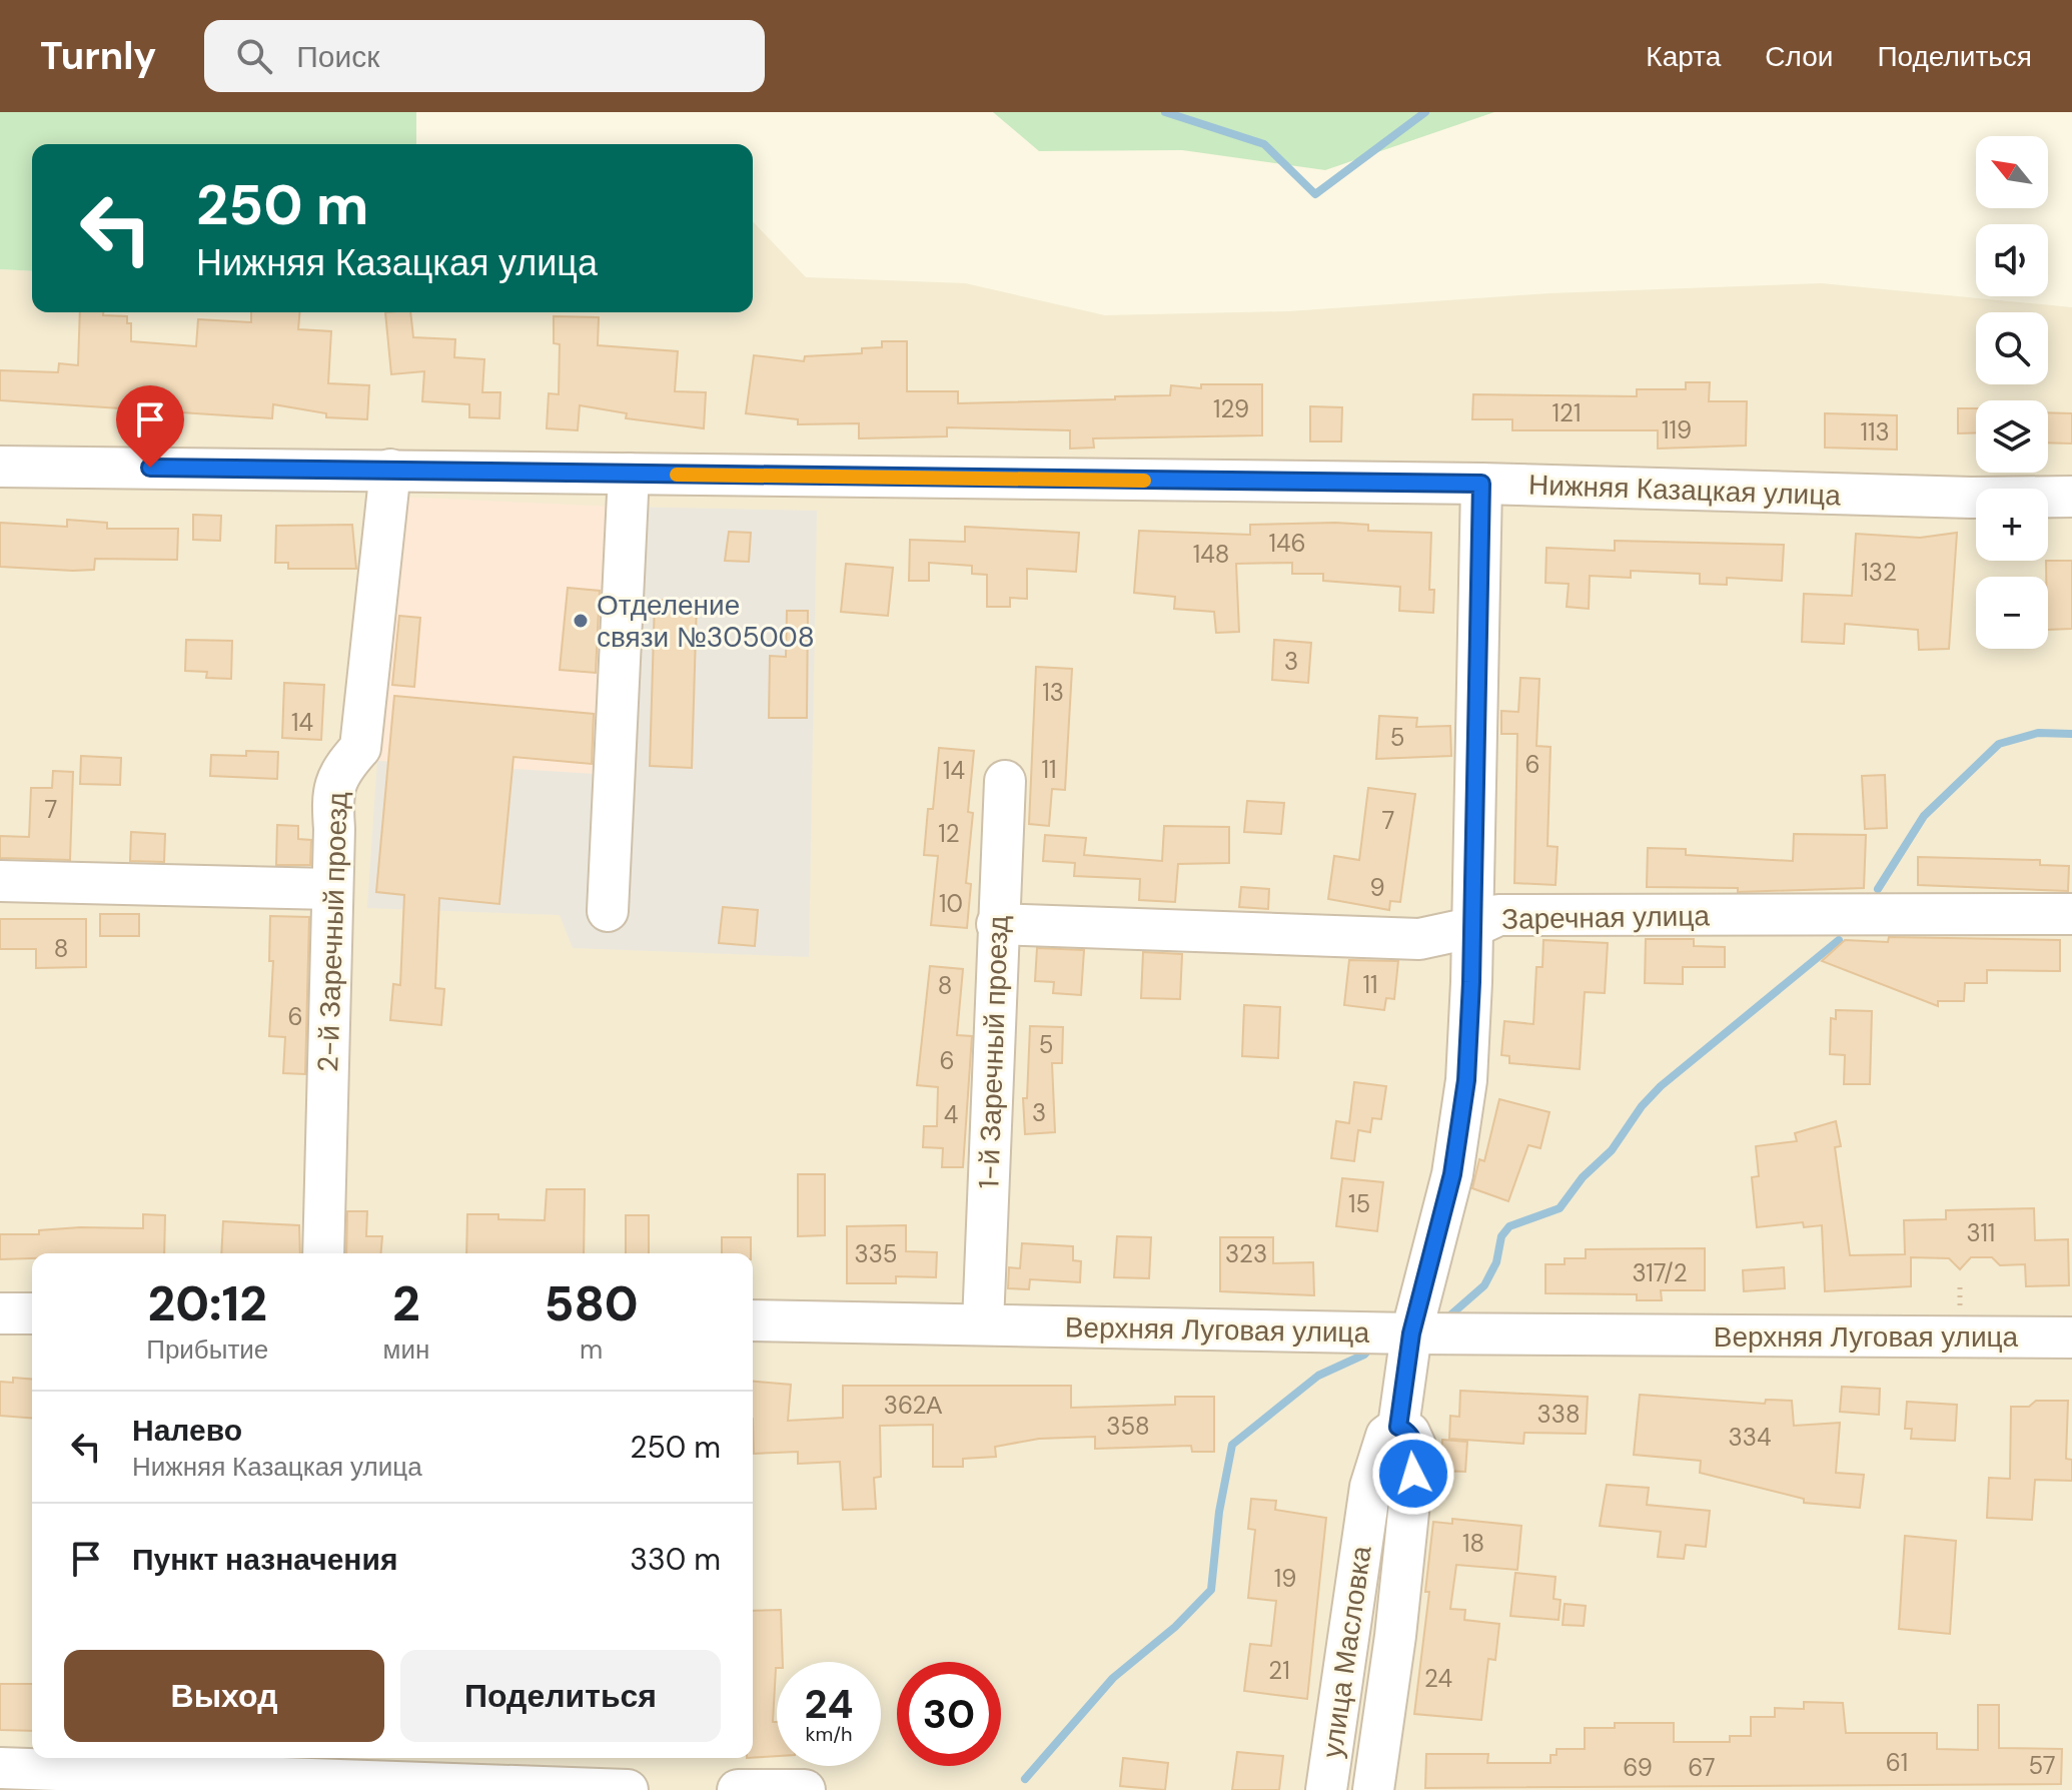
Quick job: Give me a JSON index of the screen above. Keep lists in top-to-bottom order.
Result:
{
  "streets": {
    "street": [
      "Нижняя Казацкая улица",
      "Заречная улица",
      "2-й Заречный проезд",
      "1-й Заречный проезд",
      "Верхняя Луговая улица",
      "улица Масловка"
    ]
  },
  "crossings": [
    ["Нижняя Казацкая улица", "2-й Заречный проезд"],
    ["Нижняя Казацкая улица", "улица Масловка"],
    ["Заречная улица", "1-й Заречный проезд"],
    ["Заречная улица", "улица Масловка"],
    ["1-й Заречный проезд", "Верхняя Луговая улица"],
    ["Верхняя Луговая улица", "улица Масловка"]
  ],
  "places": ["Отделение связи №305008"],
  "house_numbers": [
    "129",
    "121",
    "119",
    "113",
    "146",
    "148",
    "132",
    "3",
    "13",
    "14",
    "5",
    "6",
    "11",
    "14",
    "7",
    "7",
    "12",
    "9",
    "10",
    "8",
    "11",
    "8",
    "6",
    "5",
    "6",
    "3",
    "4",
    "15",
    "311",
    "335",
    "323",
    "317/2",
    "362А",
    "338",
    "358",
    "334",
    "18",
    "19",
    "21",
    "24",
    "61",
    "57",
    "69",
    "67"
  ],
  "north": "top left",
  "page": {
    "header": "Turnly",
    "search": "Поиск",
    "nav": ["Карта", "Слои", "Поделиться"],
    "map_buttons": ["+", "−"],
    "turn": ["250 m", "Нижняя Казацкая улица"],
    "eta": [
      "20:12",
      "Прибытие",
      "2",
      "мин",
      "580",
      "m"
    ],
    "list": [
      {
        "name": "Налево",
        "note": "Нижняя Казацкая улица",
        "value": "250 m"
      },
      {
        "name": "Пункт назначения",
        "value": "330 m"
      }
    ],
    "buttons": ["Выход", "Поделиться"],
    "speed": "24 km/h",
    "limit": "30"
  }
}
